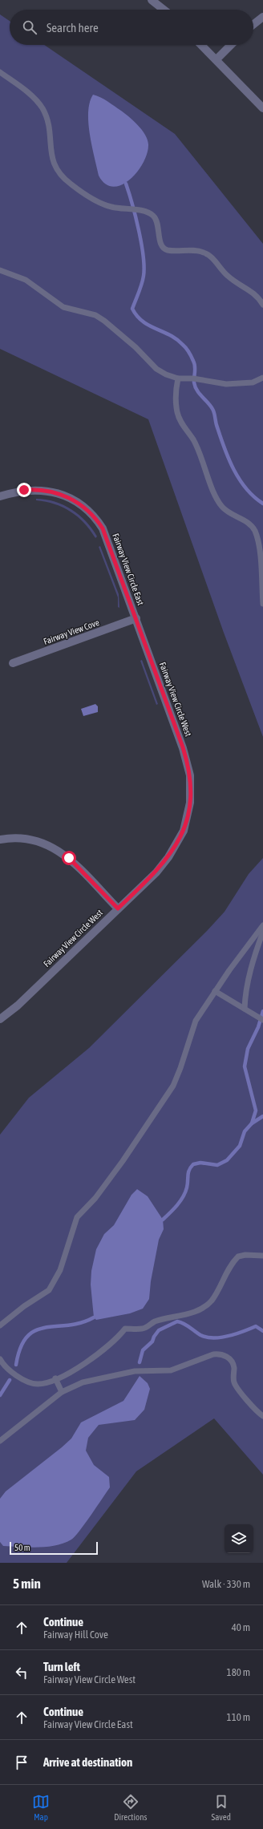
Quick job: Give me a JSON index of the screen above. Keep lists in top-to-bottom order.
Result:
{
  "streets": {
    "street": ["Fairway View Circle East", "Fairway View Cove", "Fairway View Circle West"]
  },
  "crossings": [
    ["Fairway View Circle East", "Fairway View Cove"],
    ["Fairway View Circle East", "Fairway View Circle West"],
    ["Fairway View Cove", "Fairway View Circle West"]
  ],
  "scale_bar": "50 m",
  "page": {
    "search": "Search here",
    "scale": "50 m",
    "heading": ["5 min", "Walk · 330 m"],
    "list": [
      ["Continue", "Fairway Hill Cove", "40 m"],
      ["Turn left", "Fairway View Circle West", "180 m"],
      ["Continue", "Fairway View Circle East", "110 m"],
      "Arrive at destination"
    ],
    "nav": ["Map", "Directions", "Saved"]
  }
}
